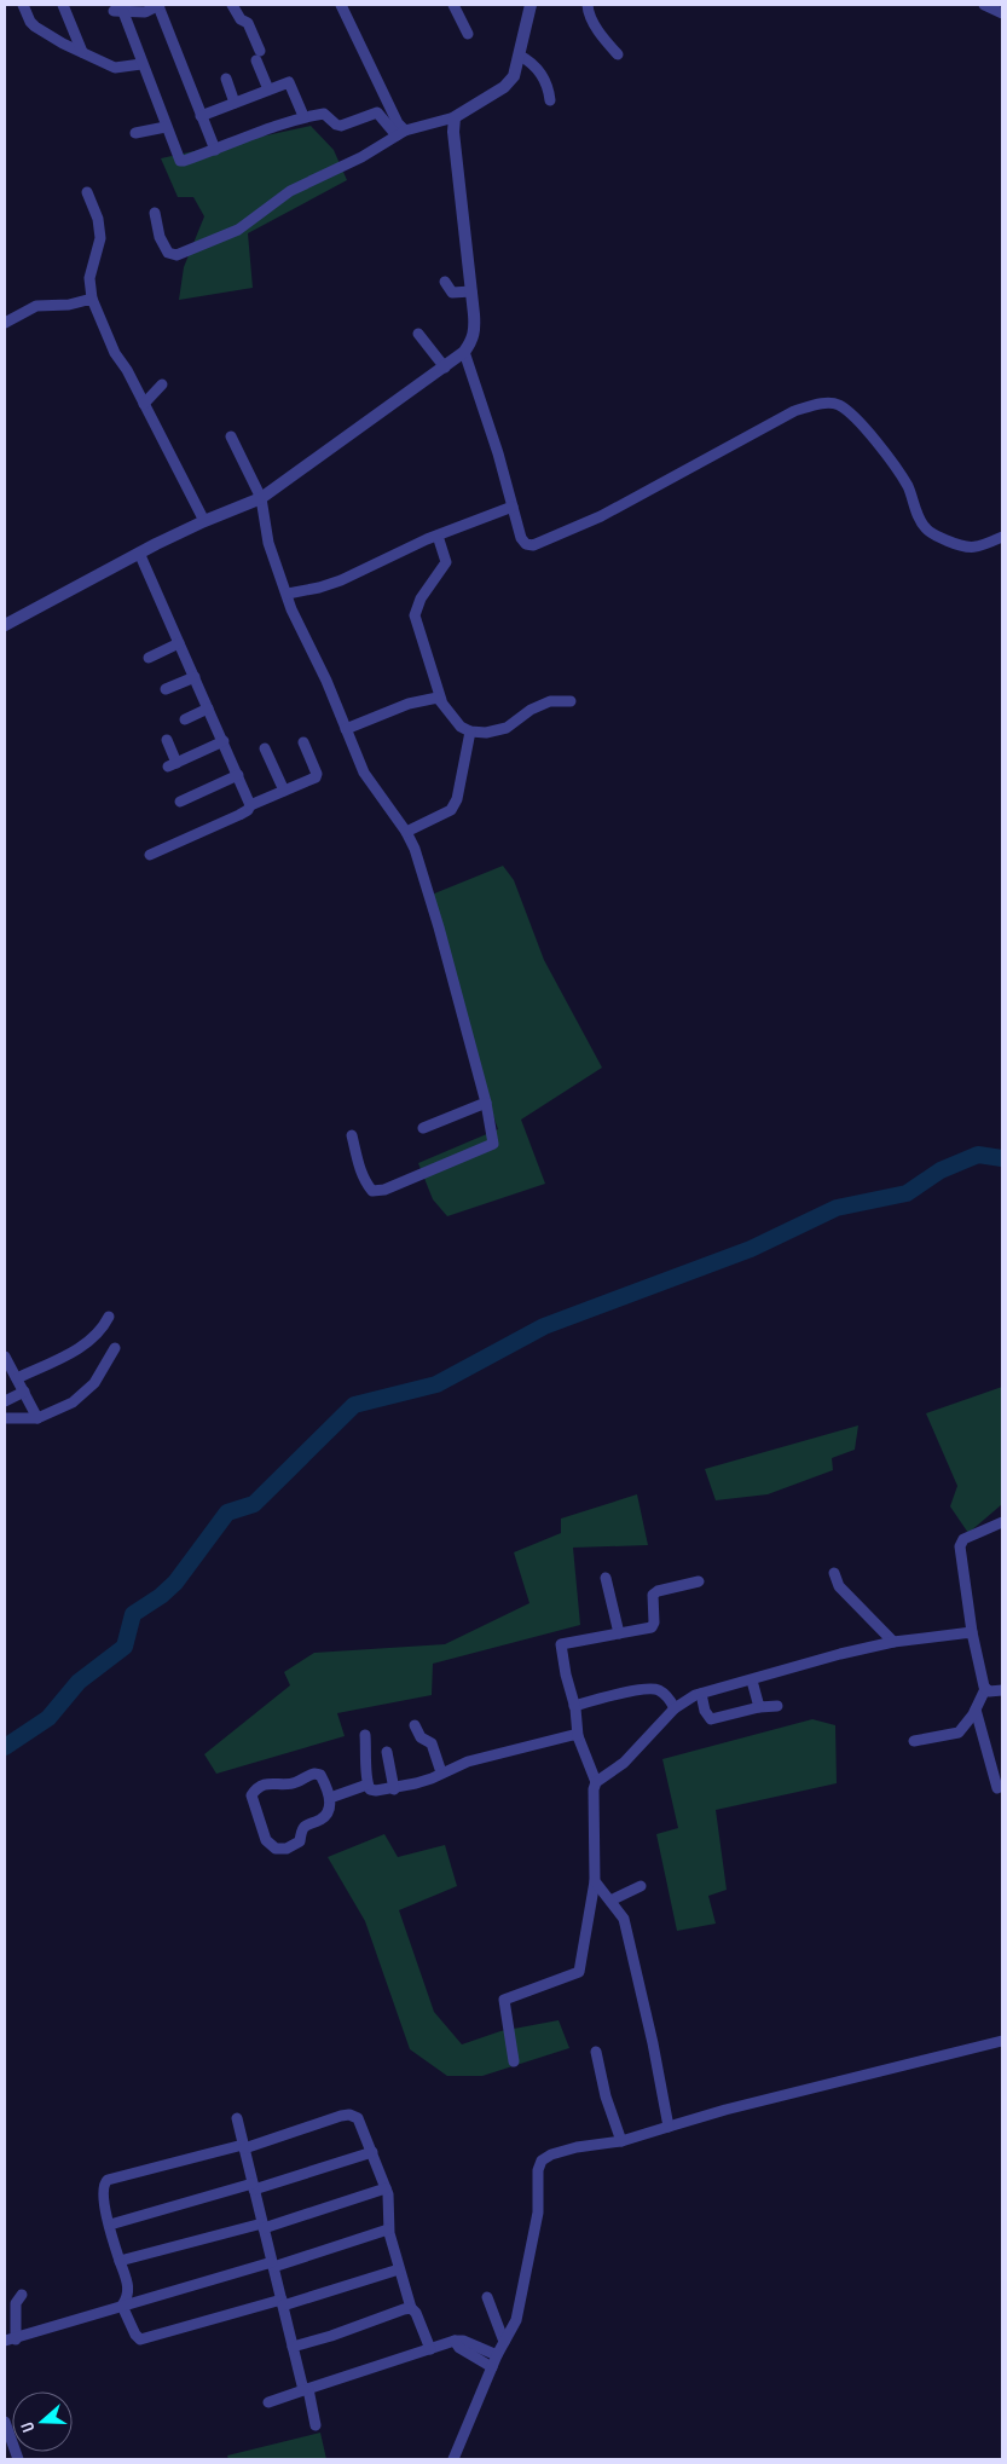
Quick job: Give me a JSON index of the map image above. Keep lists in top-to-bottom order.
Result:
{
  "north": "left"
}
